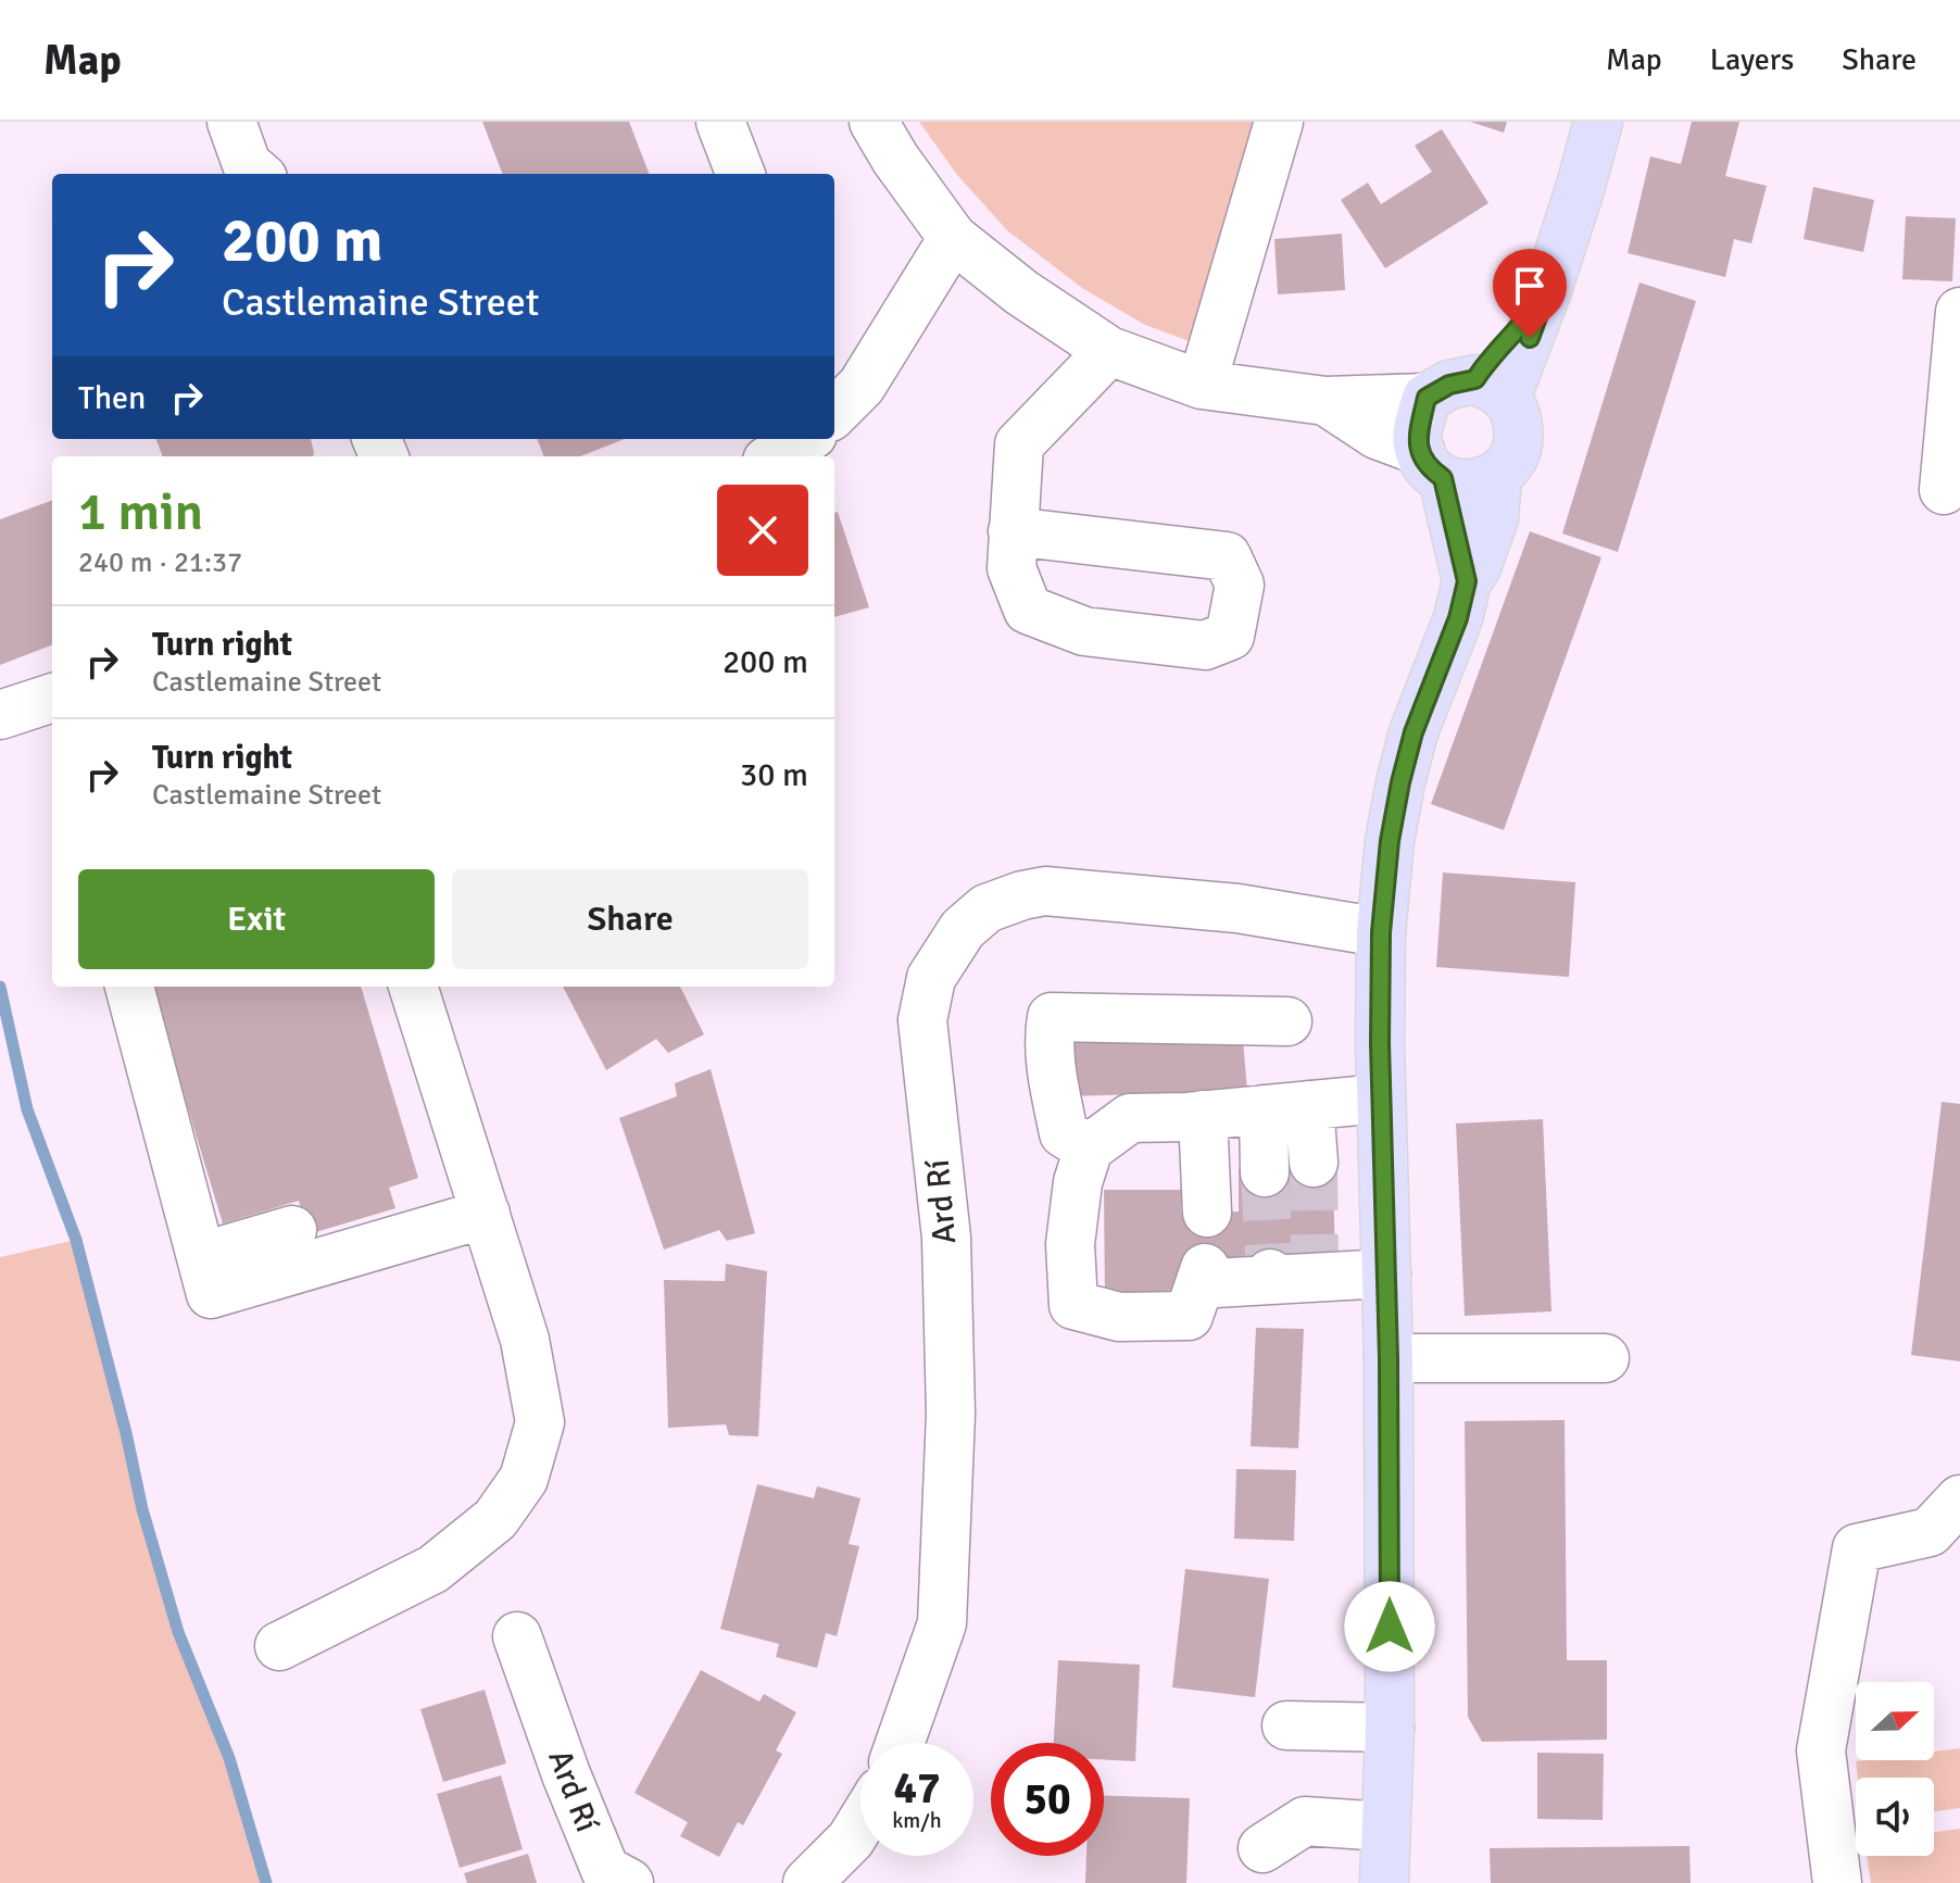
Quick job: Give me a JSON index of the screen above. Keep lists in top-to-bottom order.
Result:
{
  "streets": {
    "street": ["Ard Rí"]
  },
  "north": "right",
  "page": {
    "header": "Map",
    "nav": ["Map", "Layers", "Share"],
    "turn": ["200 m", "Castlemaine Street"],
    "then": "Then",
    "heading": ["1 min", "240 m · 21:37"],
    "list": [
      {
        "name": "Turn right",
        "note": "Castlemaine Street",
        "value": "200 m"
      },
      {
        "name": "Turn right",
        "note": "Castlemaine Street",
        "value": "30 m"
      }
    ],
    "buttons": ["Exit", "Share"],
    "speed": "47 km/h",
    "limit": "50"
  }
}
